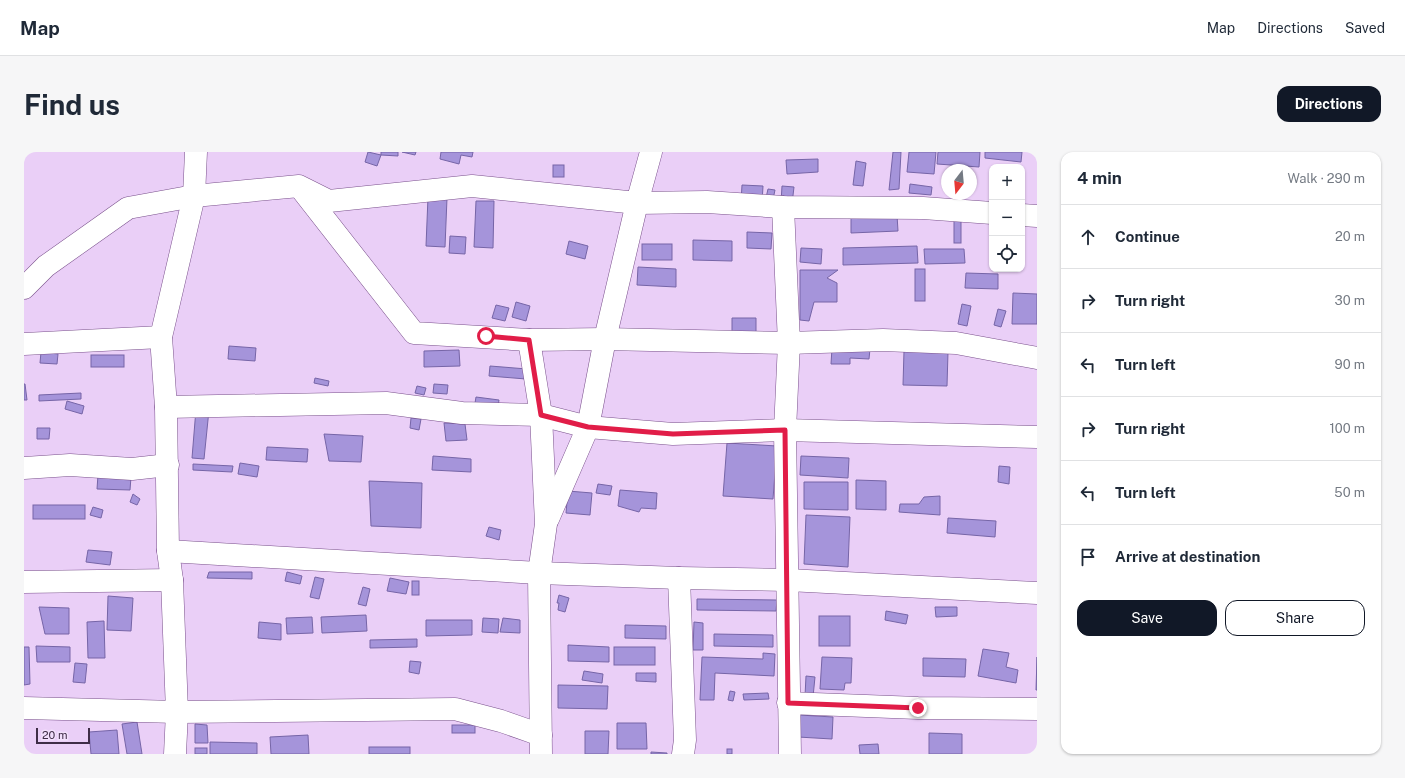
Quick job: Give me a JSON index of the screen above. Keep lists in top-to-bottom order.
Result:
{
  "scale_bar": "20 m",
  "north": "bottom",
  "page": {
    "header": "Map",
    "nav": ["Map", "Directions", "Saved"],
    "buttons": [
      "Directions",
      ["Save", "Share"]
    ],
    "title": "Find us",
    "heading": ["4 min", "Walk · 290 m"],
    "map_buttons": ["+", "−"],
    "list": [
      ["Continue", "20 m"],
      ["Turn right", "30 m"],
      ["Turn left", "90 m"],
      ["Turn right", "100 m"],
      ["Turn left", "50 m"],
      "Arrive at destination"
    ],
    "scale": "20 m"
  }
}
